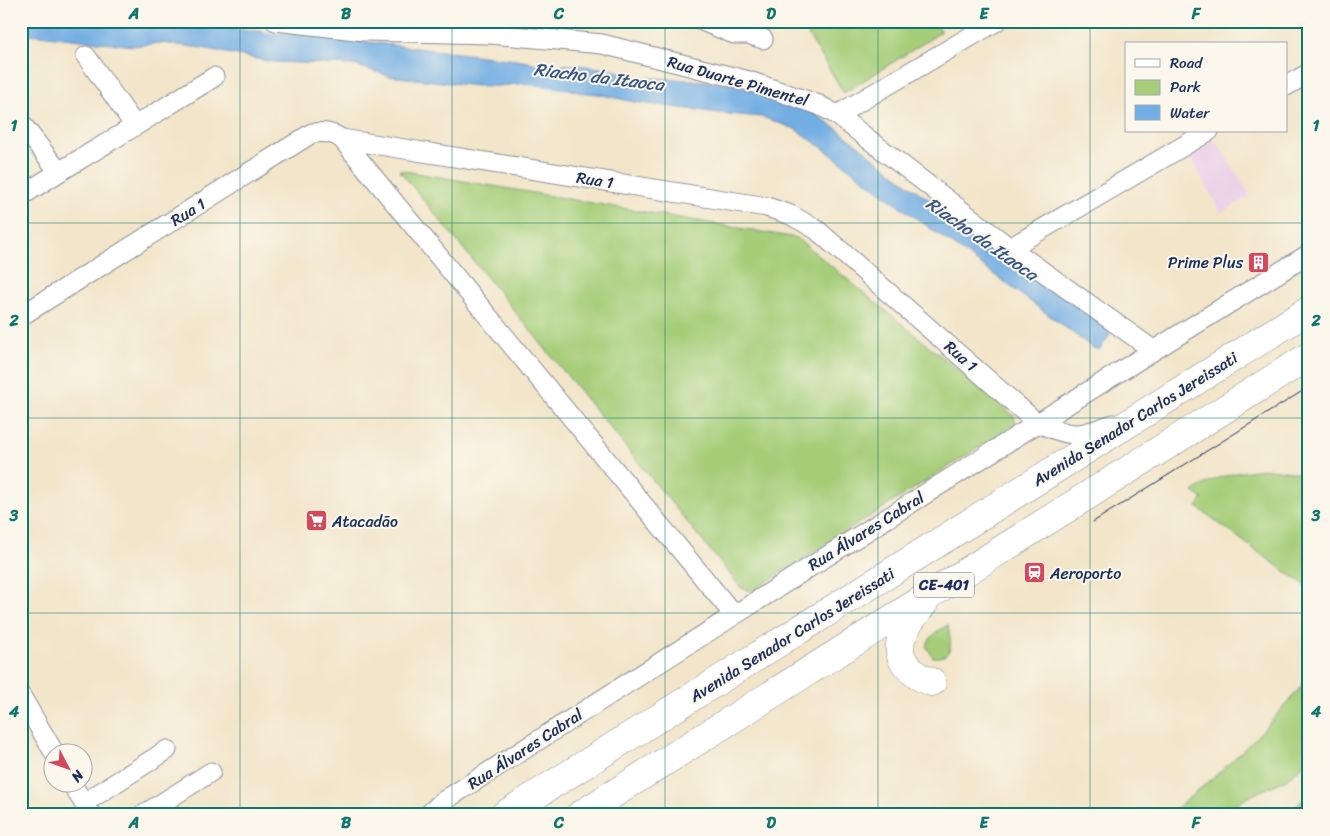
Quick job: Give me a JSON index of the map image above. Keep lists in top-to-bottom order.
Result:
{
  "streets": {
    "main road": ["Avenida Senador Carlos Jereissati", "CE-401"],
    "street": ["Rua Duarte Pimentel", "Rua 1", "Rua Álvares Cabral"]
  },
  "crossings": [
    ["Rua Duarte Pimentel", "Rua Álvares Cabral"],
    ["Rua 1", "Avenida Senador Carlos Jereissati"],
    ["Rua 1", "Rua Álvares Cabral"]
  ],
  "water": ["Riacho da Itaoca"],
  "places": {
    "building": ["Prime Plus"],
    "supermarket": ["Atacadão"],
    "station": ["Aeroporto"]
  },
  "legend": ["Road", "Park", "Water"],
  "north": "bottom right",
  "grid": {
    "columns": [
      "A",
      "B",
      "C",
      "D",
      "E",
      "F"
    ],
    "rows": [
      "1",
      "2",
      "3",
      "4"
    ]
  }
}
